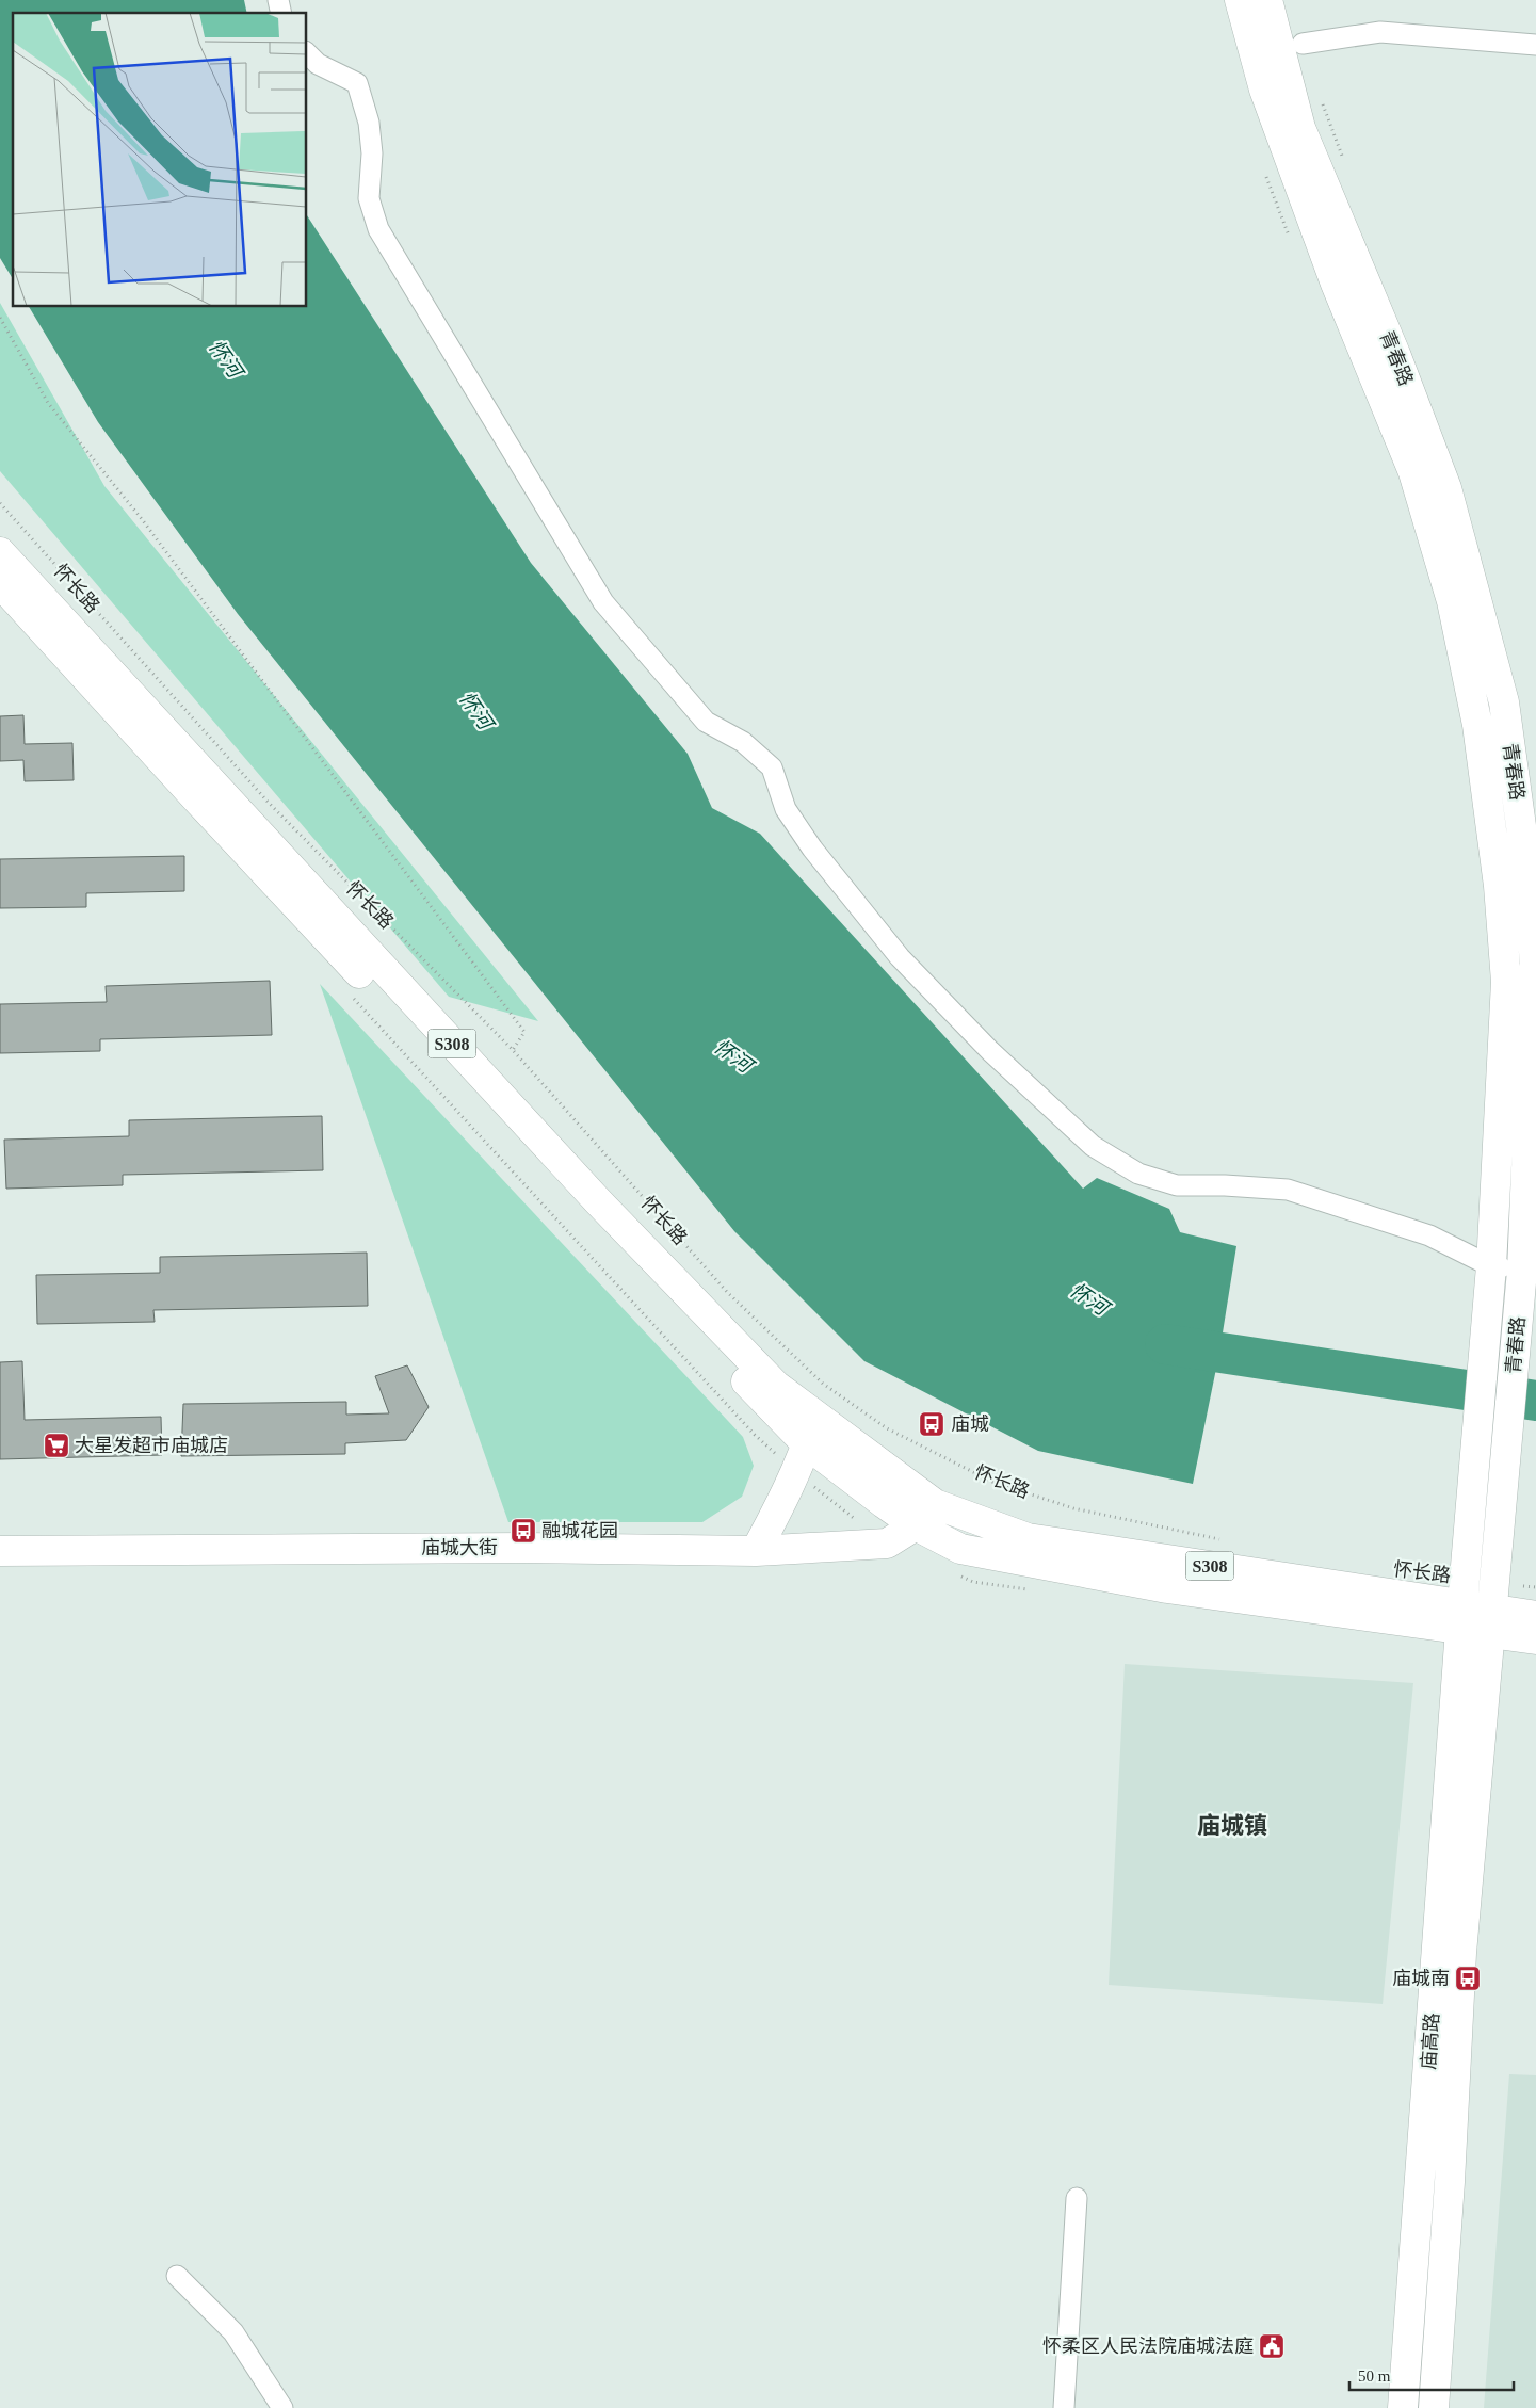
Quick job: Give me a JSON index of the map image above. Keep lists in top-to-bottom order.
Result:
{
  "streets": {
    "main road": [
      "青春路",
      "怀长路",
      "S308",
      "庙城大街",
      "庙高路"
    ]
  },
  "crossings": [
    ["青春路", "怀长路"],
    ["青春路", "庙高路"],
    ["怀长路", "庙城大街"],
    ["怀长路", "庙高路"]
  ],
  "districts": ["庙城镇"],
  "water": ["怀河"],
  "places": {
    "bus stop": ["庙城", "融城花园", "庙城南"],
    "supermarket": ["大星发超市庙城店"],
    "public building": ["怀柔区人民法院庙城法庭"]
  },
  "scale_bar": "50 m"
}
